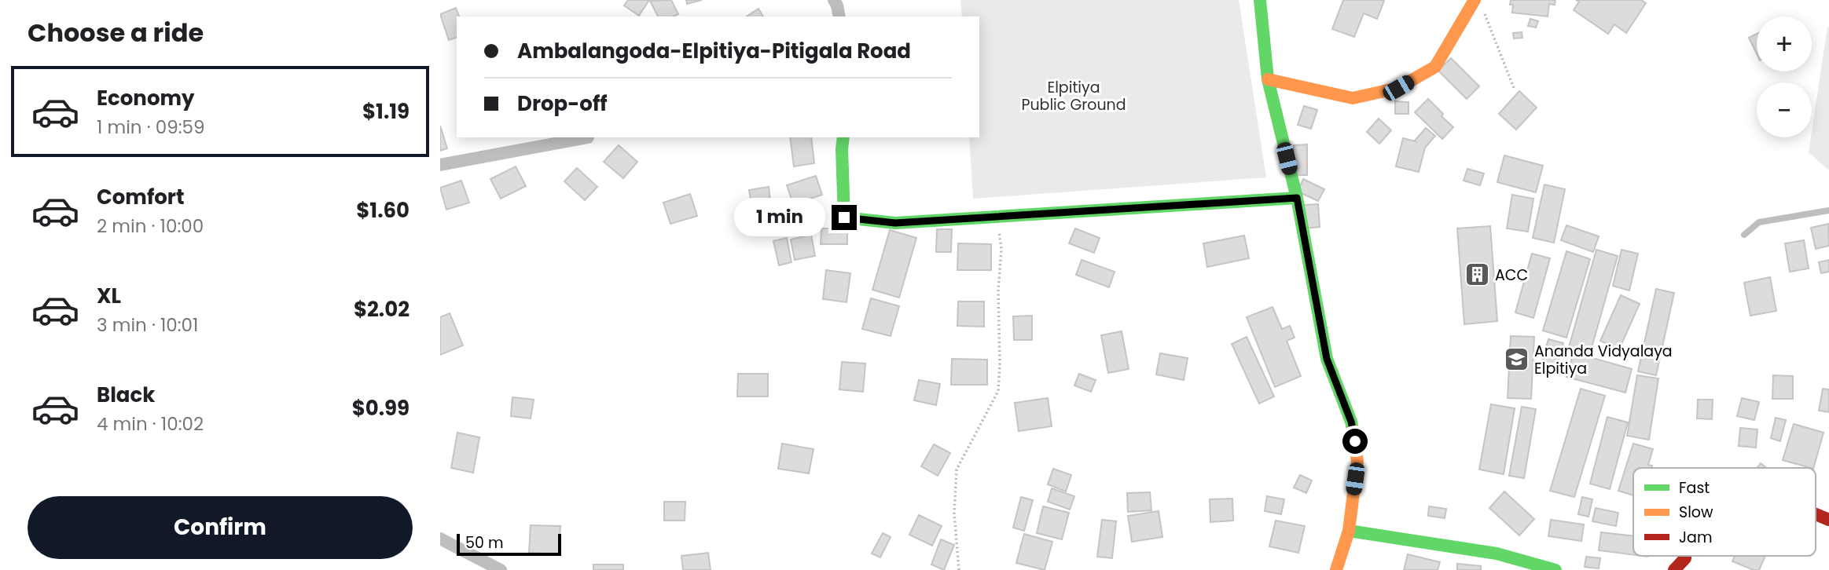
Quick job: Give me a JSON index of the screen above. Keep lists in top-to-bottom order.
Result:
{
  "parks": ["Elpitiya Public Ground"],
  "places": {
    "building": ["ACC"],
    "school or university": ["Ananda Vidyalaya Elpitiya"]
  },
  "legend": ["Fast", "Slow", "Jam"],
  "scale_bar": "50 m",
  "page": {
    "heading": "Choose a ride",
    "map_buttons": ["+", "−"],
    "banner": ["Ambalangoda-Elpitiya-Pitigala Road", "Drop-off"],
    "list": [
      {
        "name": "Economy",
        "note": "1 min · 09:59",
        "value": "$1.19"
      },
      {
        "name": "Comfort",
        "note": "2 min · 10:00",
        "value": "$1.60"
      },
      {
        "name": "XL",
        "note": "3 min · 10:01",
        "value": "$2.02"
      },
      {
        "name": "Black",
        "note": "4 min · 10:02",
        "value": "$0.99"
      }
    ],
    "bubble": "1 min",
    "buttons": "Confirm",
    "scale": "50 m"
  }
}
